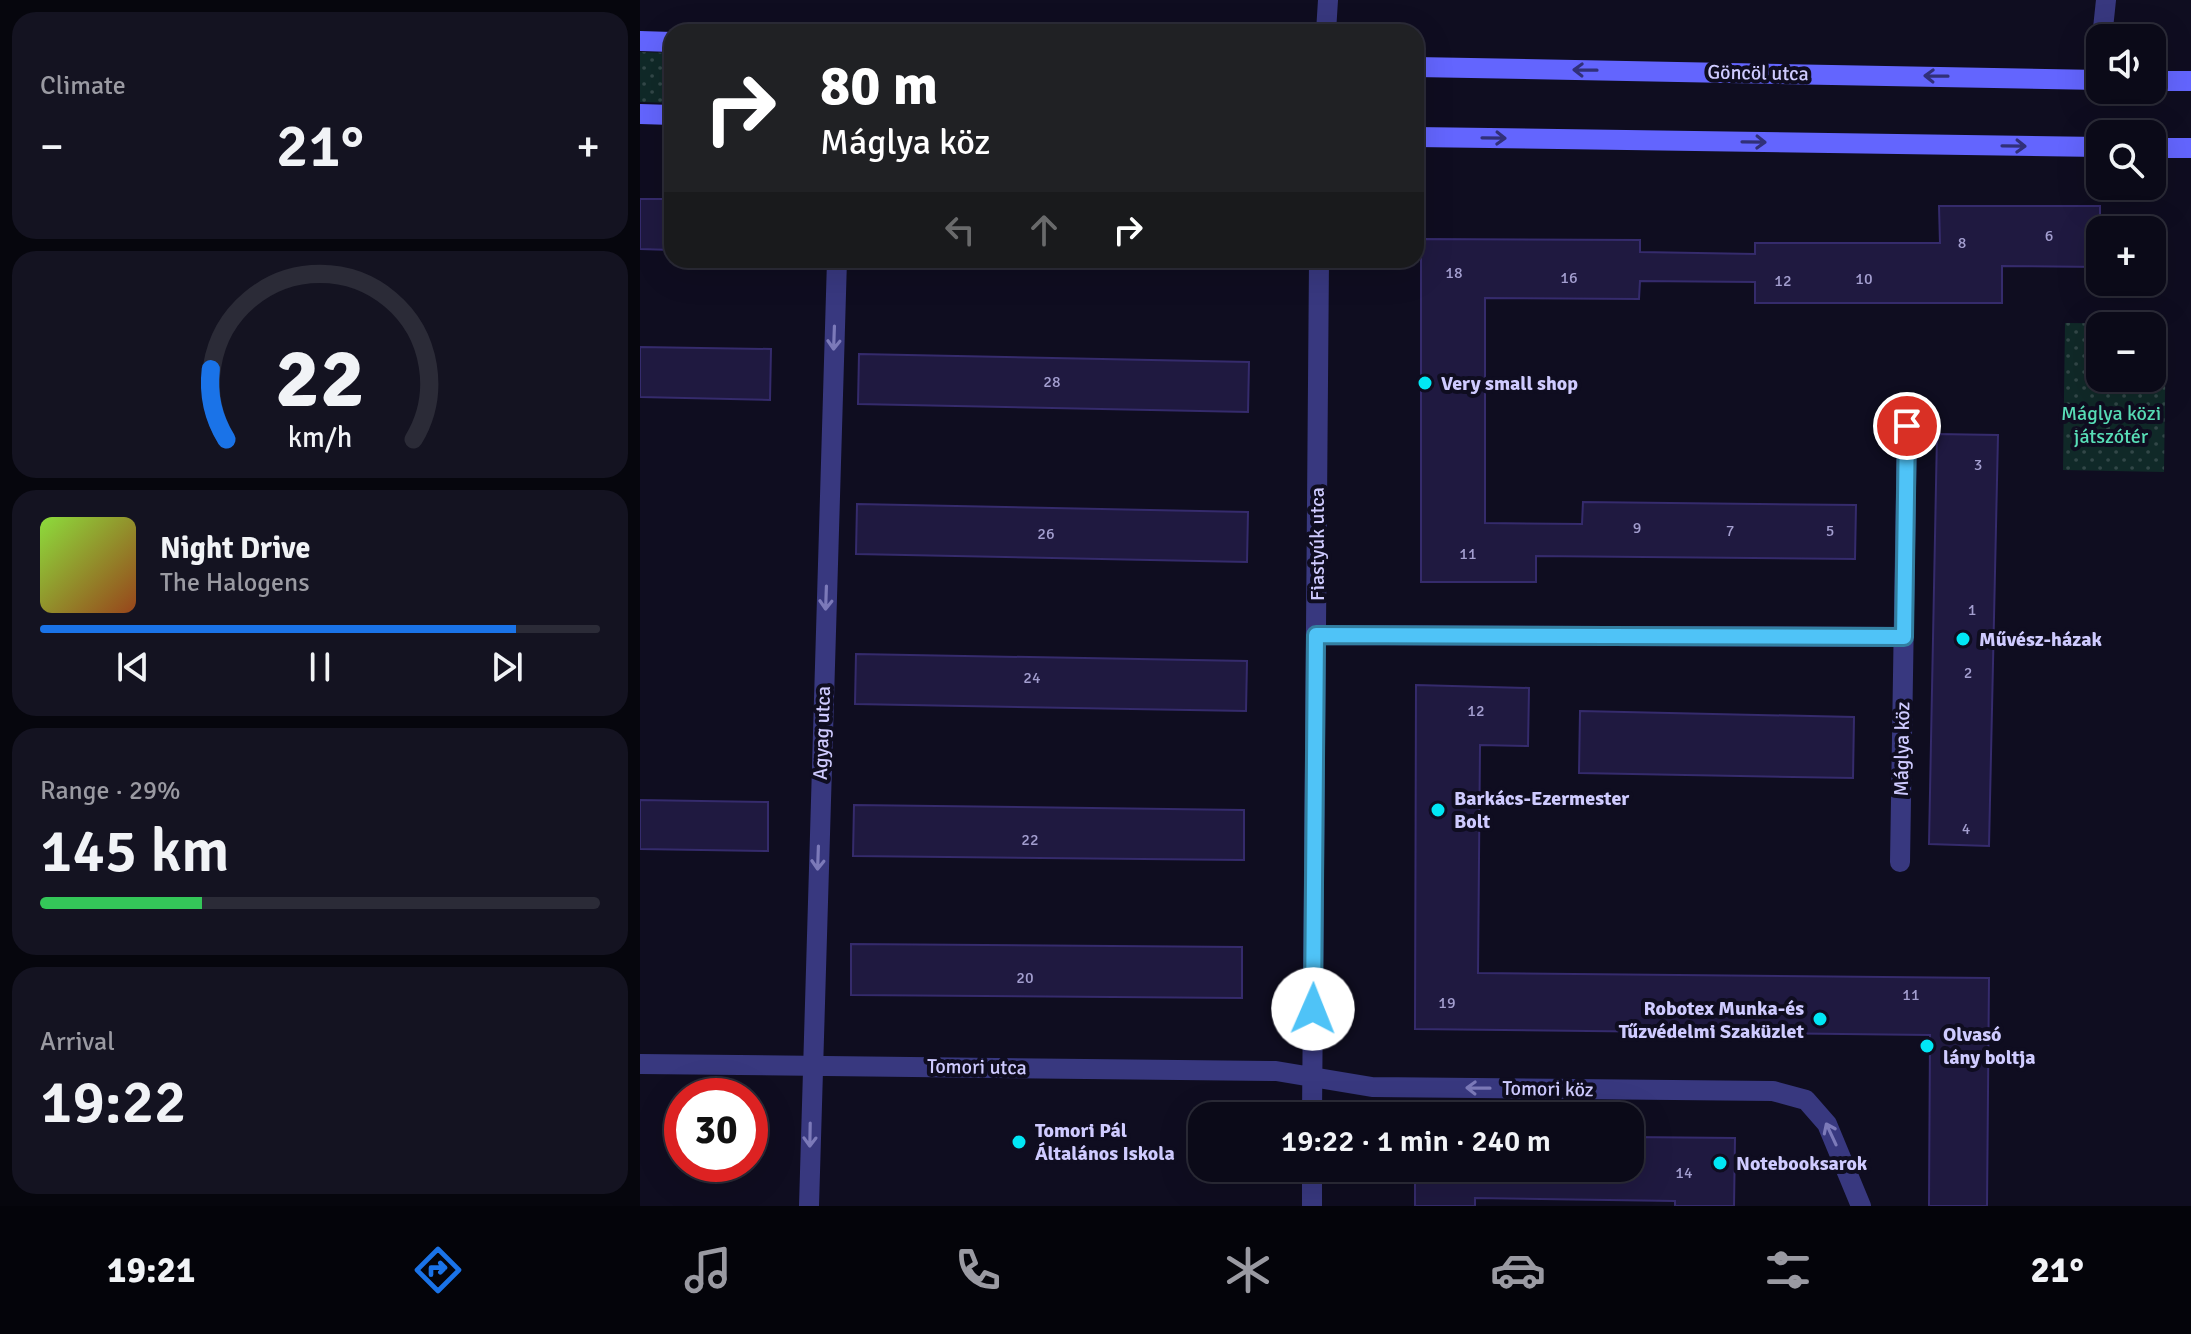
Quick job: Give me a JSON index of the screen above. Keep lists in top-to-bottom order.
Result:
{
  "streets": {
    "street": [
      "Göncöl utca",
      "Fiastyúk utca",
      "Agyag utca",
      "Máglya köz",
      "Tomori utca",
      "Tomori köz"
    ]
  },
  "crossings": [
    ["Fiastyúk utca", "Tomori utca"],
    ["Fiastyúk utca", "Tomori köz"],
    ["Agyag utca", "Tomori utca"],
    ["Tomori utca", "Tomori köz"]
  ],
  "one_way": ["Agyag utca", "Tomori köz"],
  "parks": ["Máglya közi játszótér"],
  "places": [
    "Very small shop",
    "Művész-házak",
    "Barkács-Ezermester Bolt",
    "Robotex Munka-és Tűzvédelmi Szaküzlet",
    "Olvasó lány boltja",
    "Tomori Pál Általános Iskola",
    "Notebooksarok"
  ],
  "house_numbers": [
    "6",
    "8",
    "18",
    "16",
    "10",
    "12",
    "28",
    "3",
    "9",
    "7",
    "5",
    "26",
    "11",
    "1",
    "2",
    "24",
    "12",
    "4",
    "22",
    "20",
    "11",
    "19",
    "14"
  ],
  "page": {
    "tile": [
      "Climate",
      ["Range · 29%", "145 km"],
      ["Arrival", "19:22"]
    ],
    "map_buttons": ["+", "−"],
    "turn": ["80 m", "Máglya köz"],
    "heat": ["−", "21°", "+"],
    "song": ["Night Drive", "The Halogens"],
    "limit": "30",
    "trip": "19:22 · 1 min · 240 m",
    "tabs": ["19:21", "21°"],
    "gauge": ["22", "km/h"]
  }
}
